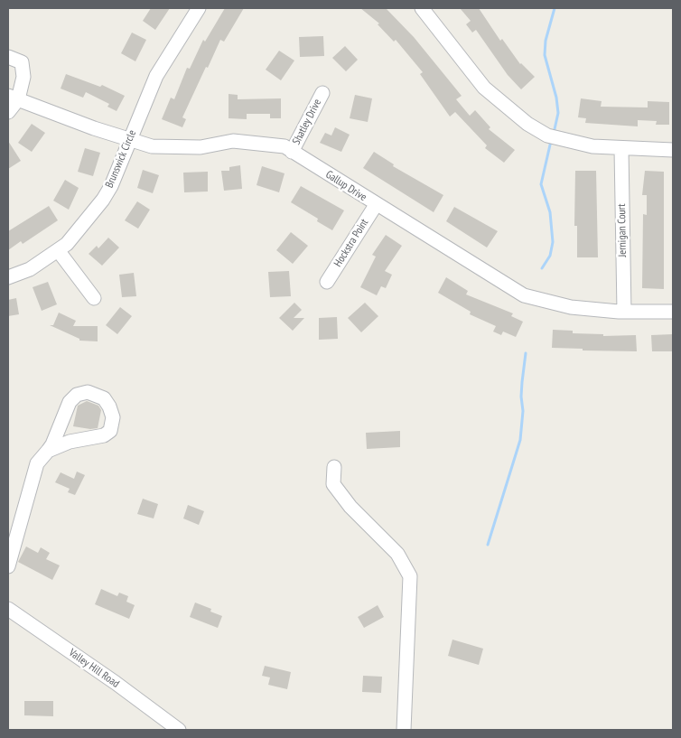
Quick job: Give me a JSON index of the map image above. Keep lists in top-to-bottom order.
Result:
{
  "streets": {
    "street": [
      "Shatley Drive",
      "Brunswick Circle",
      "Gallup Drive",
      "Jernigan Court",
      "Hockstra Point",
      "Valley Hill Road"
    ]
  },
  "crossings": [
    ["Shatley Drive", "Gallup Drive"],
    ["Brunswick Circle", "Gallup Drive"],
    ["Gallup Drive", "Jernigan Court"],
    ["Gallup Drive", "Hockstra Point"]
  ]
}
